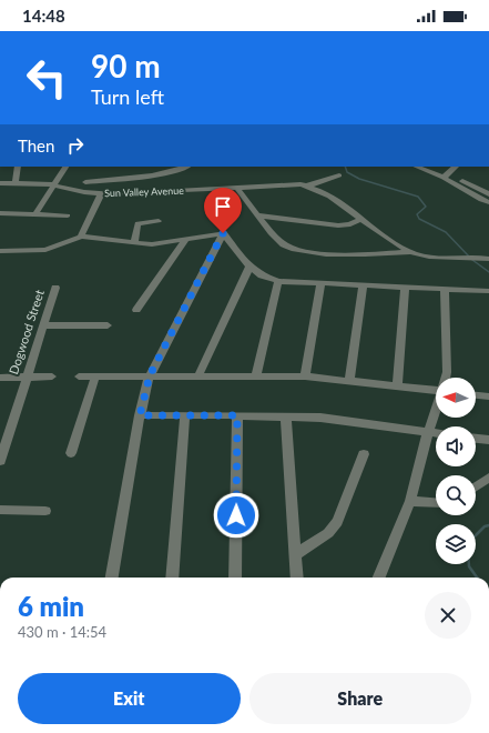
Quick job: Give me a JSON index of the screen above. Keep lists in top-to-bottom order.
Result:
{
  "streets": {
    "street": ["Sun Valley Avenue", "Dogwood Street"]
  },
  "north": "left",
  "page": {
    "status": "14:48",
    "turn": ["90 m", "Turn left"],
    "then": "Then",
    "heading": ["6 min", "430 m · 14:54"],
    "buttons": ["Exit", "Share"]
  }
}
